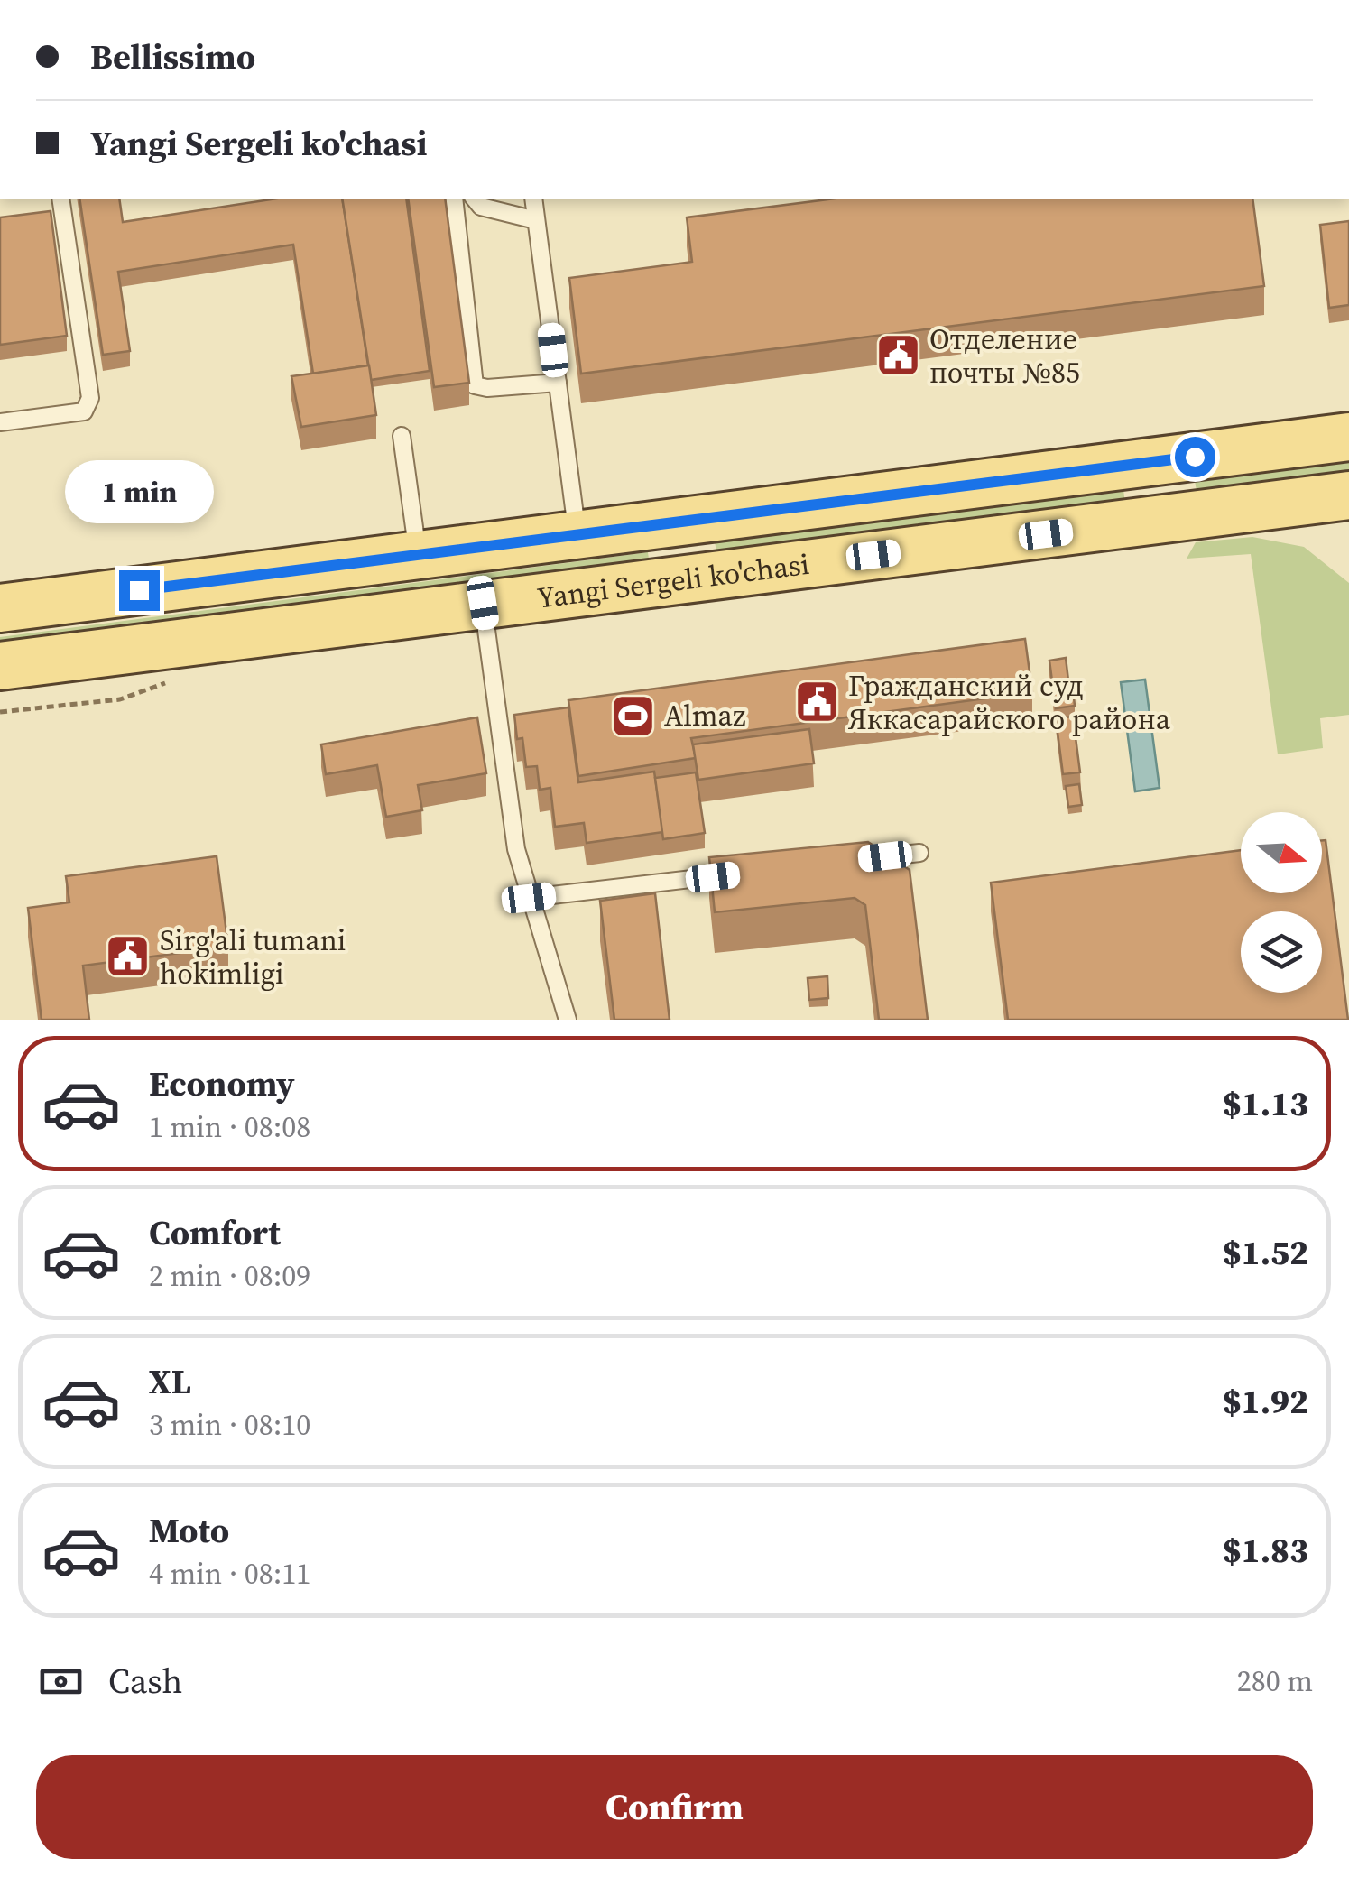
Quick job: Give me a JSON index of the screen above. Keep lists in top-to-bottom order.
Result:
{
  "streets": {
    "main road": ["Yangi Sergeli ko'chasi"]
  },
  "places": {
    "public building": ["Отделение почты №85", "Гражданский суд Яккасарайского района", "Sirg'ali tumani hokimligi"],
    "sports": ["Almaz"]
  },
  "north": "right",
  "page": {
    "banner": ["Bellissimo", "Yangi Sergeli ko'chasi"],
    "bubble": "1 min",
    "list": [
      {
        "name": "Economy",
        "note": "1 min · 08:08",
        "value": "$1.13"
      },
      {
        "name": "Comfort",
        "note": "2 min · 08:09",
        "value": "$1.52"
      },
      {
        "name": "XL",
        "note": "3 min · 08:10",
        "value": "$1.92"
      },
      {
        "name": "Moto",
        "note": "4 min · 08:11",
        "value": "$1.83"
      }
    ],
    "pay": ["Cash", "280 m"],
    "buttons": "Confirm"
  }
}
